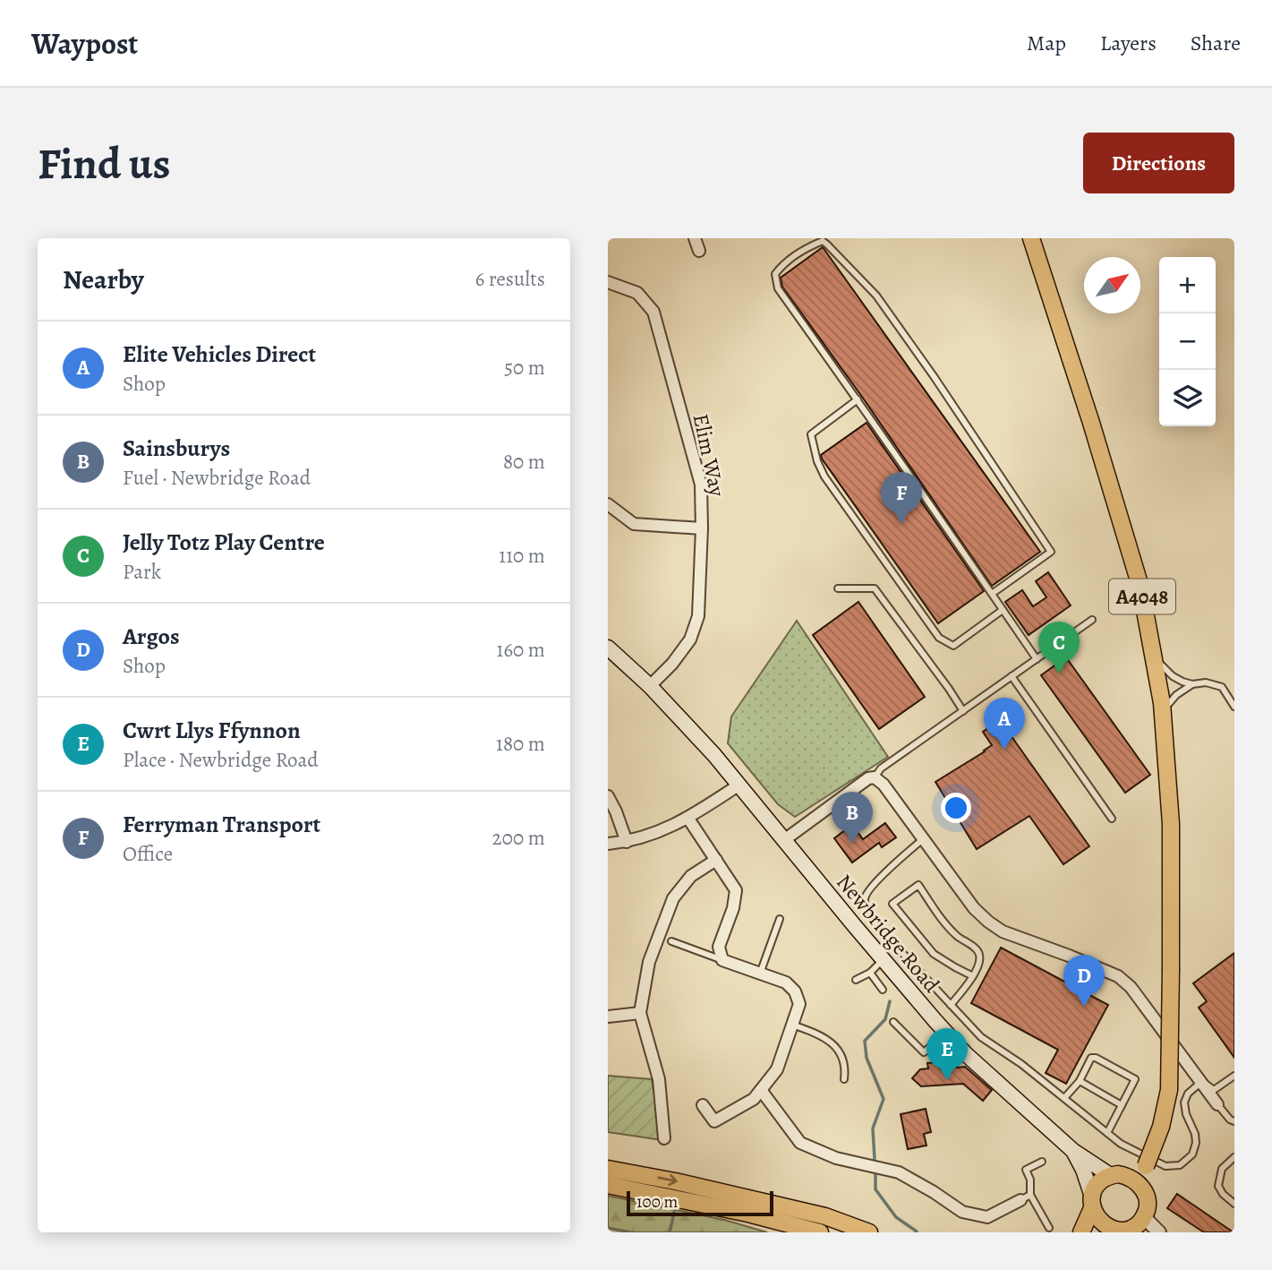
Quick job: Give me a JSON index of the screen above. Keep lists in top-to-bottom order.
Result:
{
  "streets": {
    "main road": ["A4048", "Newbridge Road"],
    "street": ["Elim Way"]
  },
  "crossings": [
    ["Elim Way", "Newbridge Road"],
    ["A4048", "Newbridge Road"]
  ],
  "scale_bar": "100 m",
  "north": "top right",
  "page": {
    "header": "Waypost",
    "nav": ["Map", "Layers", "Share"],
    "buttons": "Directions",
    "title": "Find us",
    "heading": ["Nearby", "6 results"],
    "map_buttons": ["+", "−"],
    "list": [
      {
        "mark": "A",
        "name": "Elite Vehicles Direct",
        "note": "Shop",
        "value": "50 m"
      },
      {
        "mark": "B",
        "name": "Sainsburys",
        "note": "Fuel · Newbridge Road",
        "value": "80 m"
      },
      {
        "mark": "C",
        "name": "Jelly Totz Play Centre",
        "note": "Park",
        "value": "110 m"
      },
      {
        "mark": "D",
        "name": "Argos",
        "note": "Shop",
        "value": "160 m"
      },
      {
        "mark": "E",
        "name": "Cwrt Llys Ffynnon",
        "note": "Place · Newbridge Road",
        "value": "180 m"
      },
      {
        "mark": "F",
        "name": "Ferryman Transport",
        "note": "Office",
        "value": "200 m"
      }
    ],
    "pins": [
      "F",
      "C",
      "A",
      "B",
      "D",
      "E"
    ],
    "scale": "100 m"
  }
}
